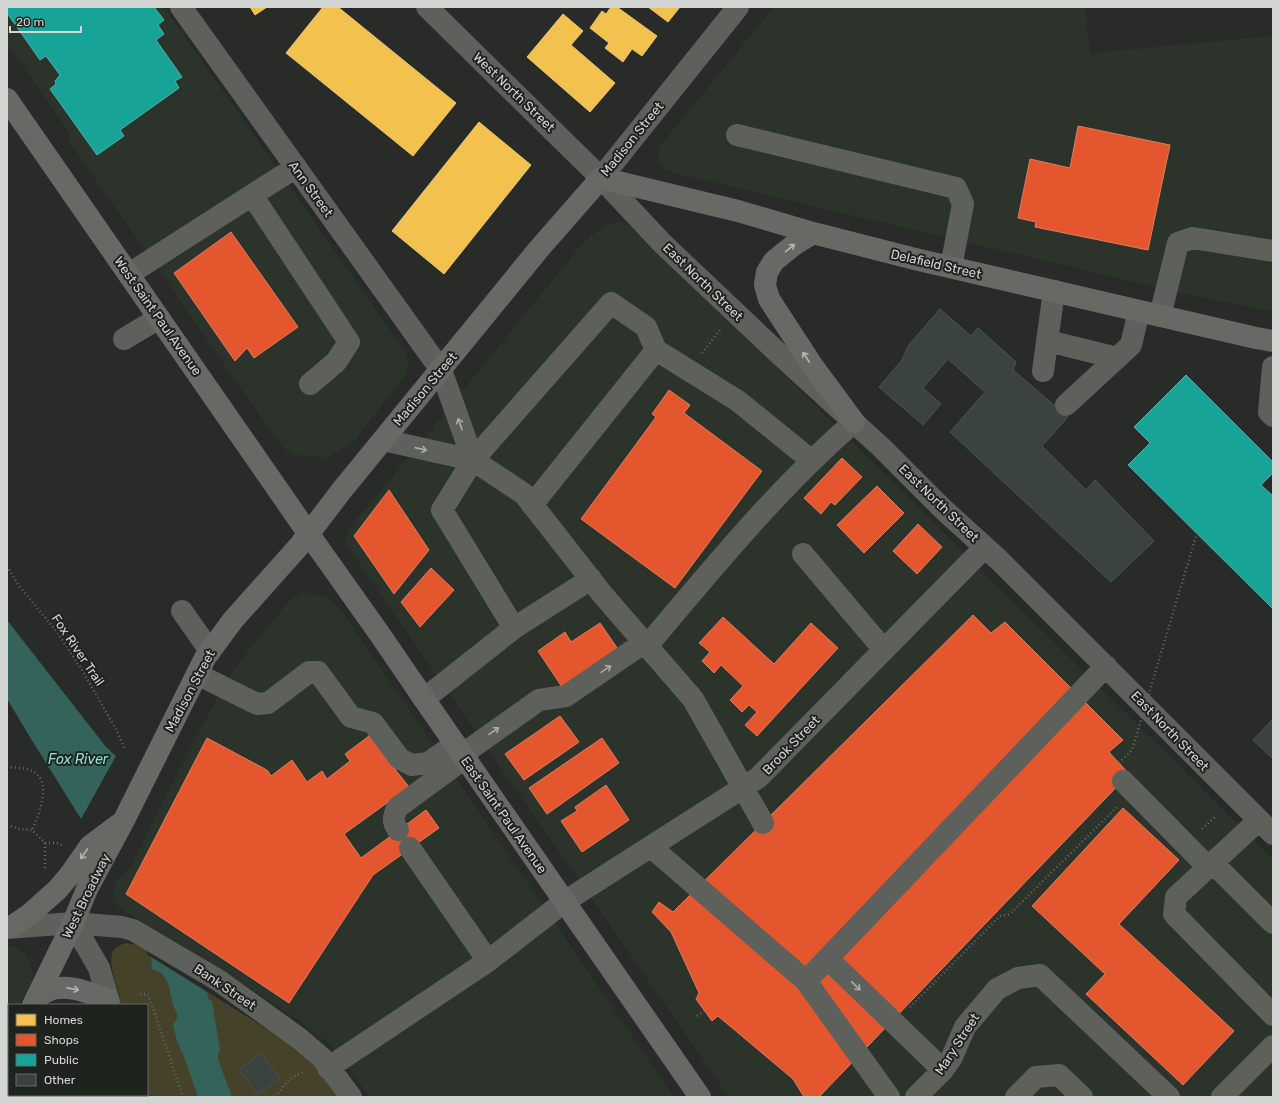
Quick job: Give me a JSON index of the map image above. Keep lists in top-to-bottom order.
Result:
{
  "streets": {
    "main road": [
      "Madison Street",
      "Delafield Street",
      "West Saint Paul Avenue",
      "East Saint Paul Avenue",
      "West Broadway"
    ],
    "street": [
      "West North Street",
      "Ann Street",
      "East North Street",
      "Brook Street",
      "Bank Street",
      "Mary Street"
    ],
    "path": ["Fox River Trail"]
  },
  "crossings": [
    ["West North Street", "Madison Street"],
    ["West North Street", "Delafield Street"],
    ["West North Street", "East North Street"],
    ["Madison Street", "Ann Street"],
    ["Madison Street", "Delafield Street"],
    ["Madison Street", "East North Street"],
    ["Madison Street", "West Saint Paul Avenue"],
    ["Madison Street", "East Saint Paul Avenue"],
    ["Madison Street", "West Broadway"],
    ["Delafield Street", "East North Street"],
    ["East North Street", "Brook Street"],
    ["West Saint Paul Avenue", "East Saint Paul Avenue"],
    ["Brook Street", "East Saint Paul Avenue"],
    ["Brook Street", "Bank Street"],
    ["West Broadway", "Bank Street"]
  ],
  "water": ["Fox River"],
  "legend": [
    "Homes",
    "Shops",
    "Public",
    "Other"
  ],
  "scale_bar": "20 m"
}
